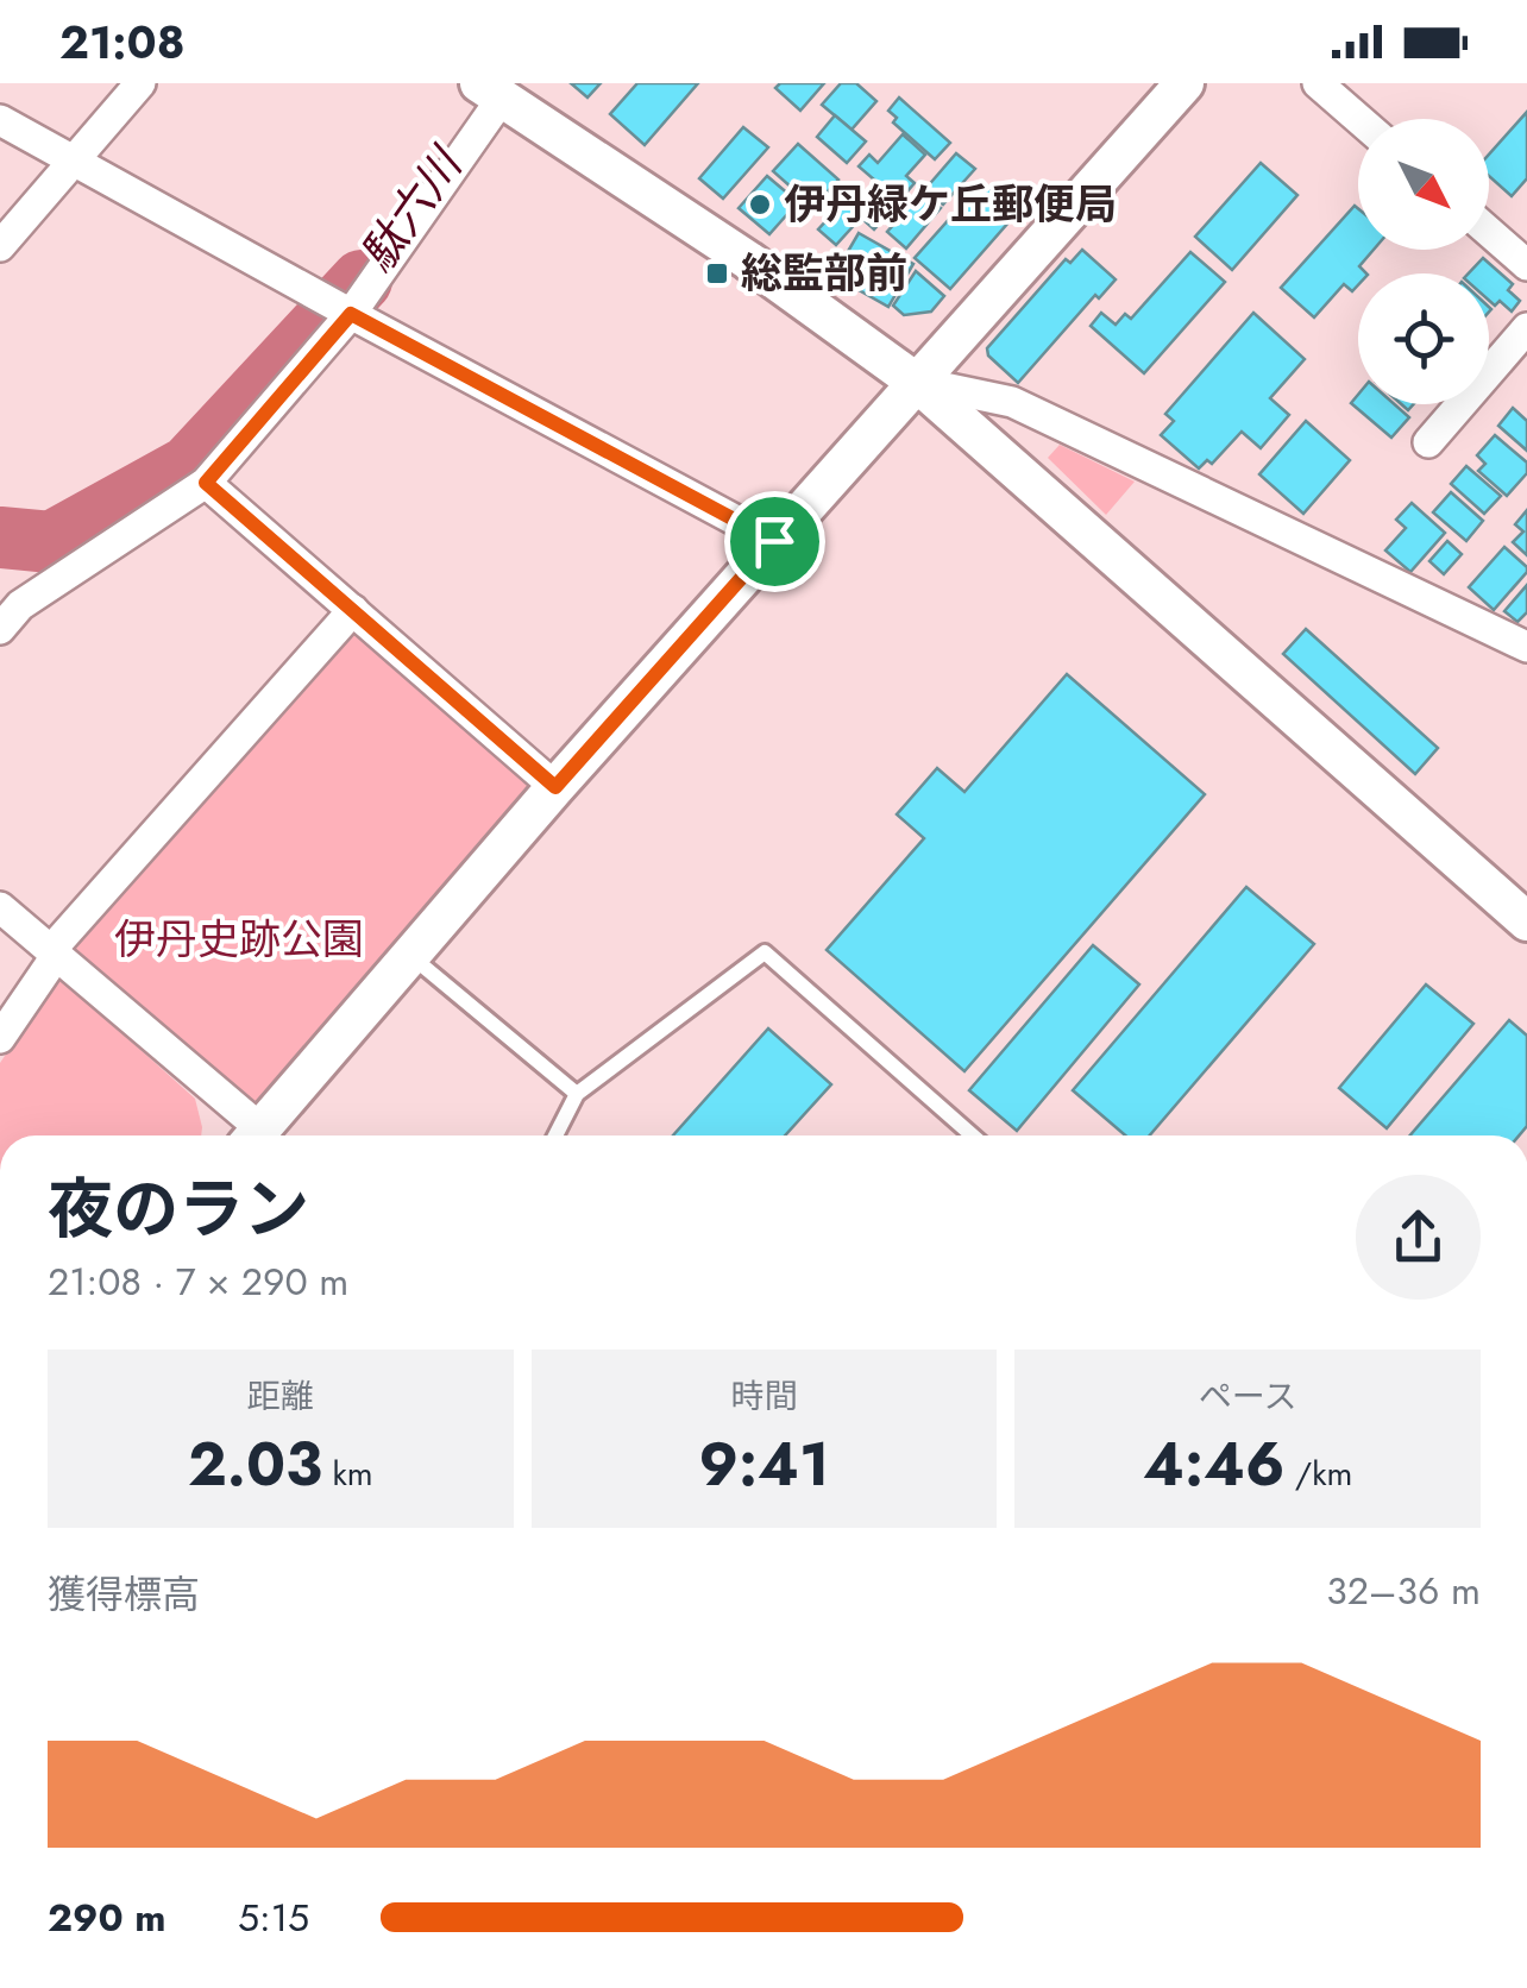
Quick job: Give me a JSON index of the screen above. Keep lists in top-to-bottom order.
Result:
{
  "water": ["駄六川"],
  "parks": ["伊丹史跡公園"],
  "places": {
    "other": ["伊丹緑ケ丘郵便局"],
    "transit": ["総監部前"]
  },
  "north": "bottom right",
  "page": {
    "status": "21:08",
    "heading": ["夜のラン", "21:08 · 7 × 290 m"],
    "stats": [
      ["距離", "2.03 km"],
      ["時間", "9:41"],
      ["ペース", "4:46 /km"]
    ],
    "chart": ["獲得標高", "32–36 m"],
    "list": [
      {
        "name": "290 m",
        "note": "5:15"
      }
    ]
  }
}
